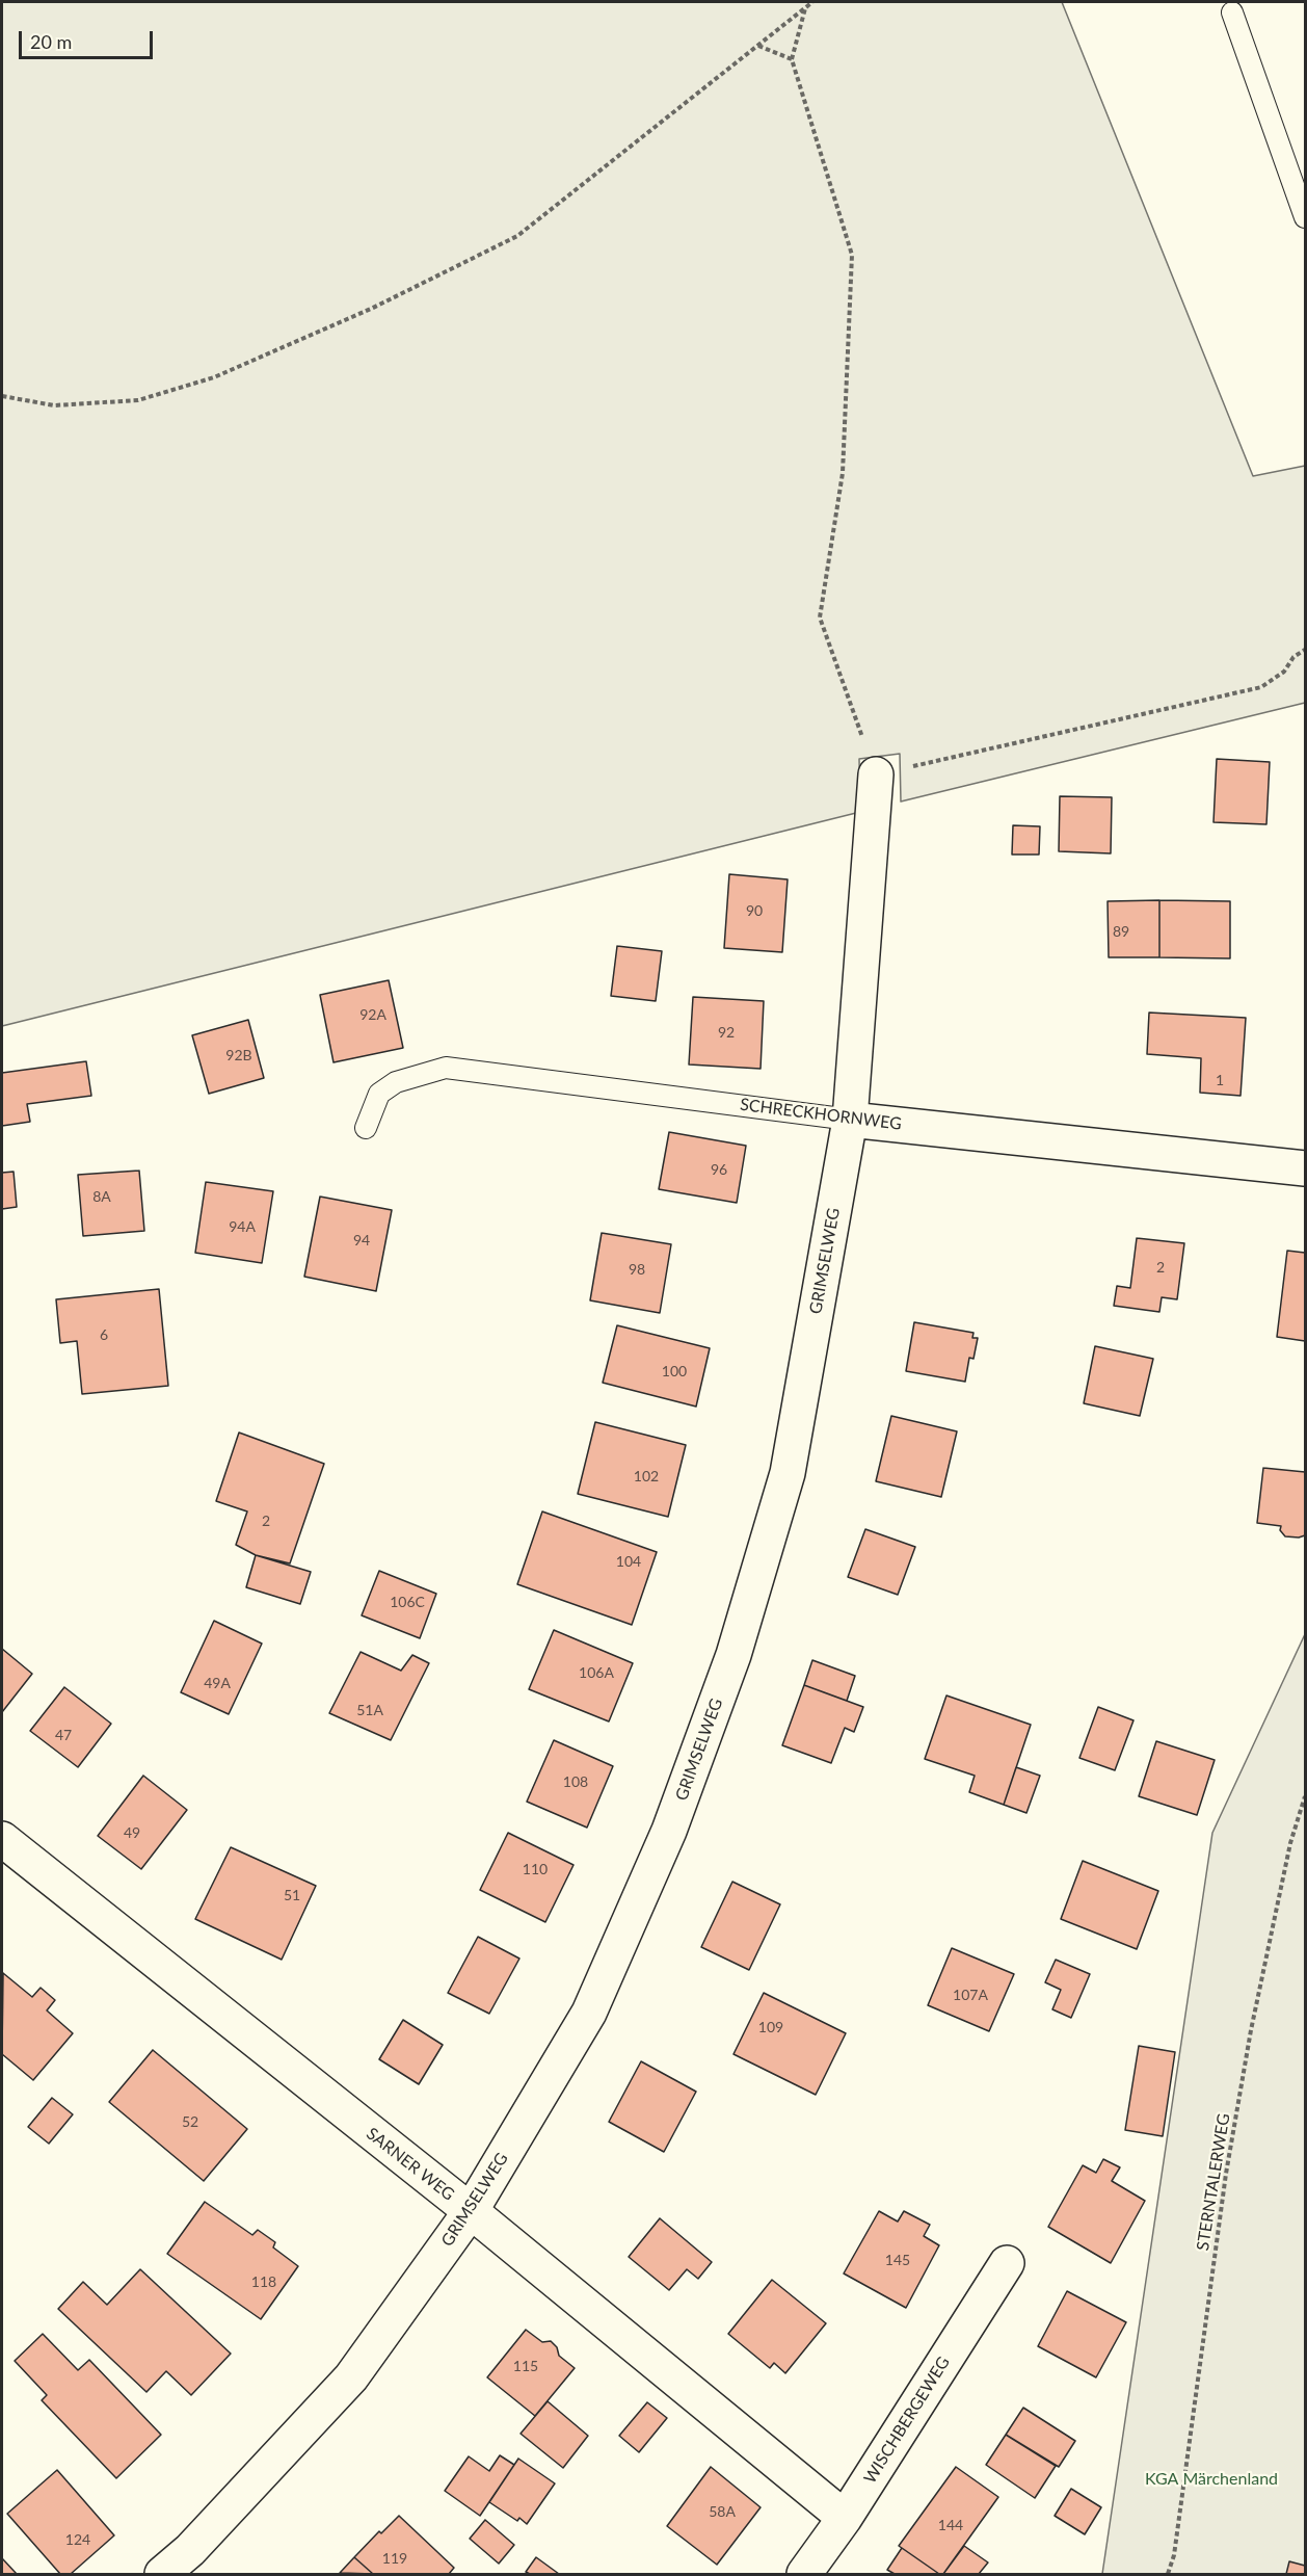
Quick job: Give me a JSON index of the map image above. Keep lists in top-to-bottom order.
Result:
{
  "streets": {
    "street": [
      "SCHRECKHORNWEG",
      "GRIMSELWEG",
      "SARNER WEG",
      "WISCHBERGEWEG"
    ],
    "path": ["STERNTALERWEG"]
  },
  "crossings": [
    ["SCHRECKHORNWEG", "GRIMSELWEG"],
    ["GRIMSELWEG", "SARNER WEG"],
    ["SARNER WEG", "WISCHBERGEWEG"]
  ],
  "parks": ["KGA Märchenland"],
  "house_numbers": [
    "90",
    "89",
    "92A",
    "92",
    "92B",
    "1",
    "96",
    "8A",
    "94A",
    "94",
    "2",
    "98",
    "6",
    "100",
    "102",
    "2",
    "104",
    "106C",
    "106A",
    "49A",
    "51A",
    "47",
    "108",
    "49",
    "110",
    "51",
    "107A",
    "109",
    "52",
    "145",
    "118",
    "115",
    "58A",
    "144",
    "124",
    "119"
  ],
  "scale_bar": "20 m"
}
